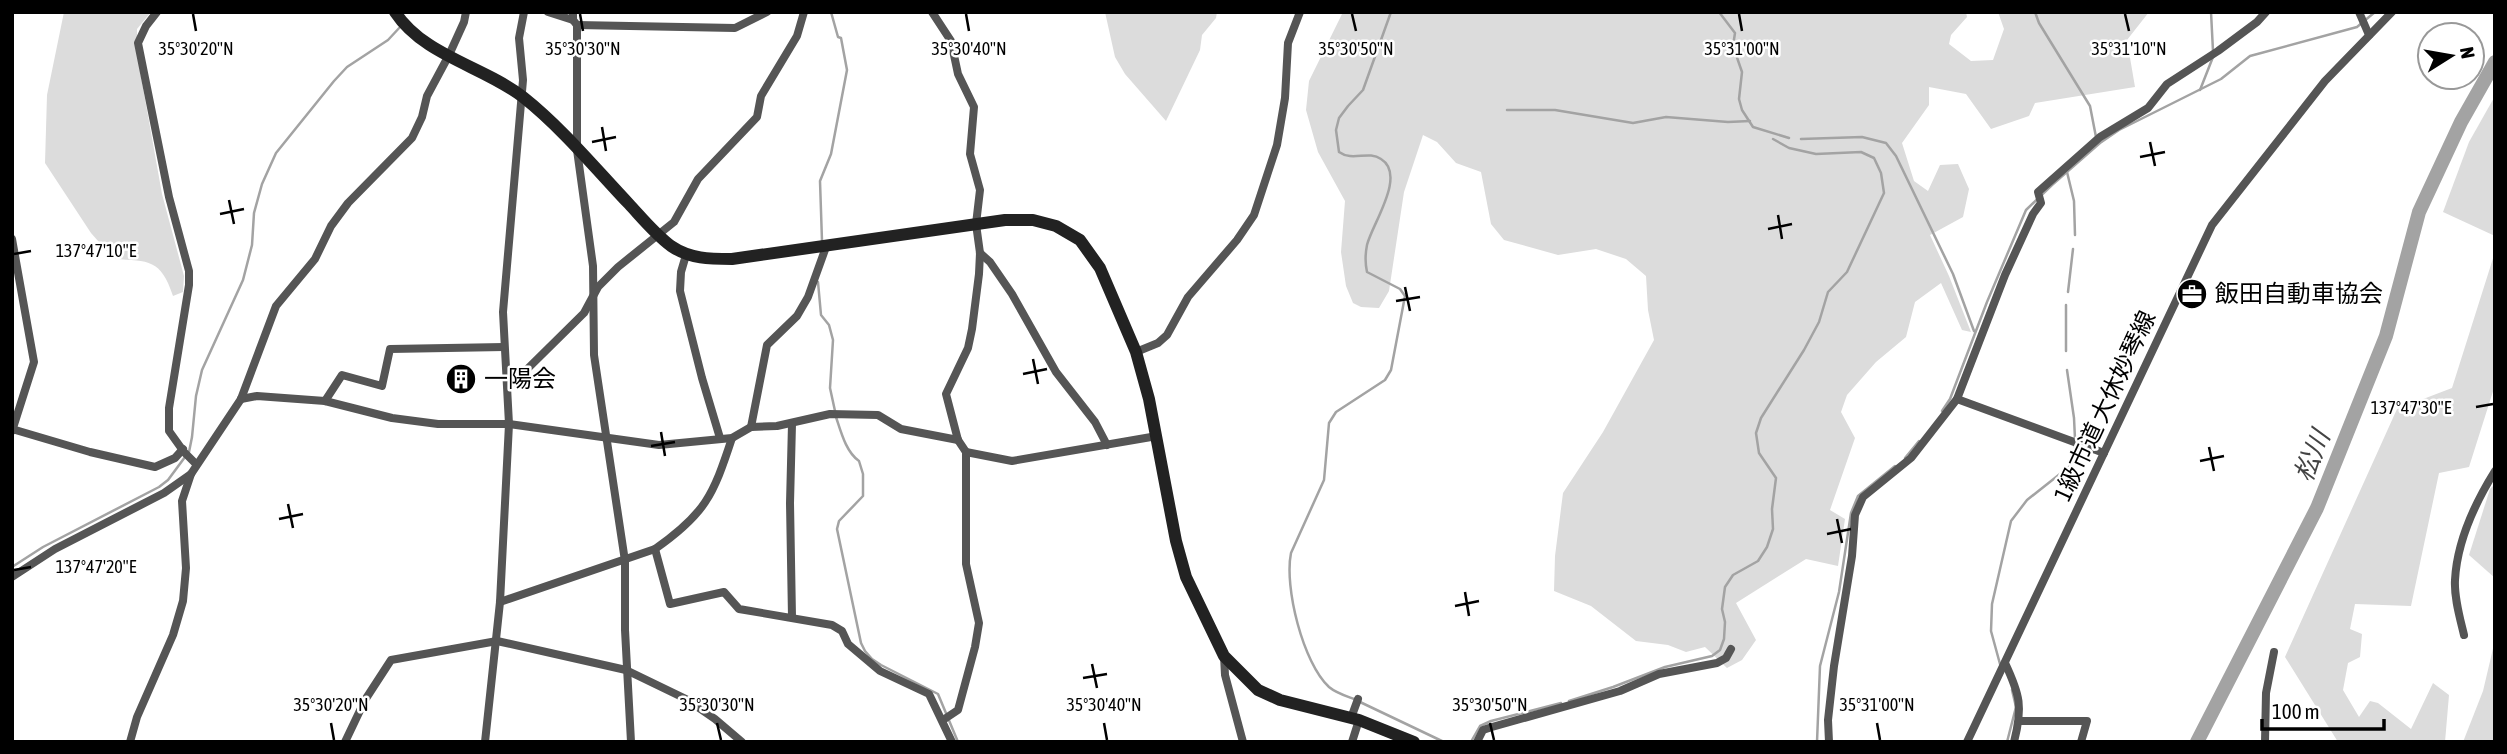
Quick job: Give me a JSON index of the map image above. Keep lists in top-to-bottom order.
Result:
{
  "streets": {
    "street": ["1級市道 大休妙琴線"]
  },
  "water": ["松川"],
  "places": {
    "office": ["飯田自動車協会"],
    "building": ["一陽会"]
  },
  "scale_bar": "100 m",
  "north": "right",
  "coordinates": [
    "35°30'20\"N",
    "35°30'30\"N",
    "35°30'50\"N",
    "35°30'40\"N",
    "35°31'00\"N",
    "35°31'10\"N",
    "137°47'10\"E",
    "137°47'30\"E",
    "137°47'20\"E"
  ]
}
